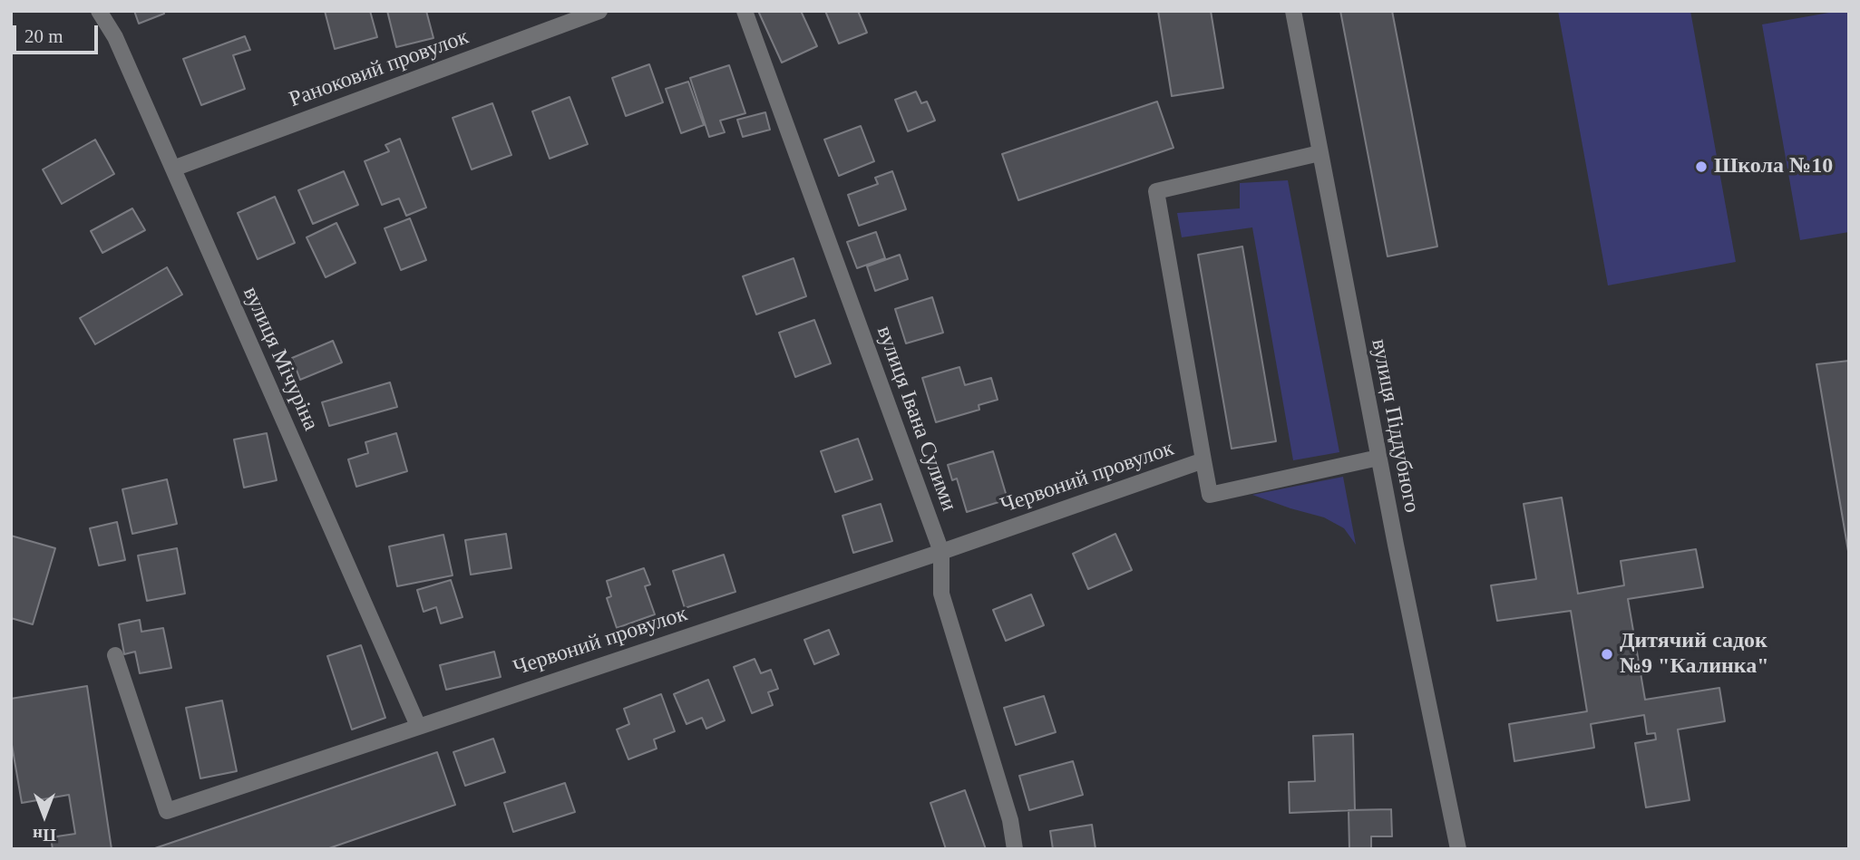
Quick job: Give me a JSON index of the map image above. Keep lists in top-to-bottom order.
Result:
{
  "streets": {
    "street": [
      "Раноковий провулок",
      "вулиця Мічуріна",
      "вулиця Івана Сулими",
      "вулиця Піддубного",
      "Червоний провулок"
    ]
  },
  "crossings": [
    ["Раноковий провулок", "вулиця Мічуріна"],
    ["вулиця Мічуріна", "Червоний провулок"],
    ["вулиця Івана Сулими", "Червоний провулок"]
  ],
  "places": ["Школа №10", "Дитячий садок №9 \"Калинка\""],
  "scale_bar": "20 m",
  "north": "bottom"
}
